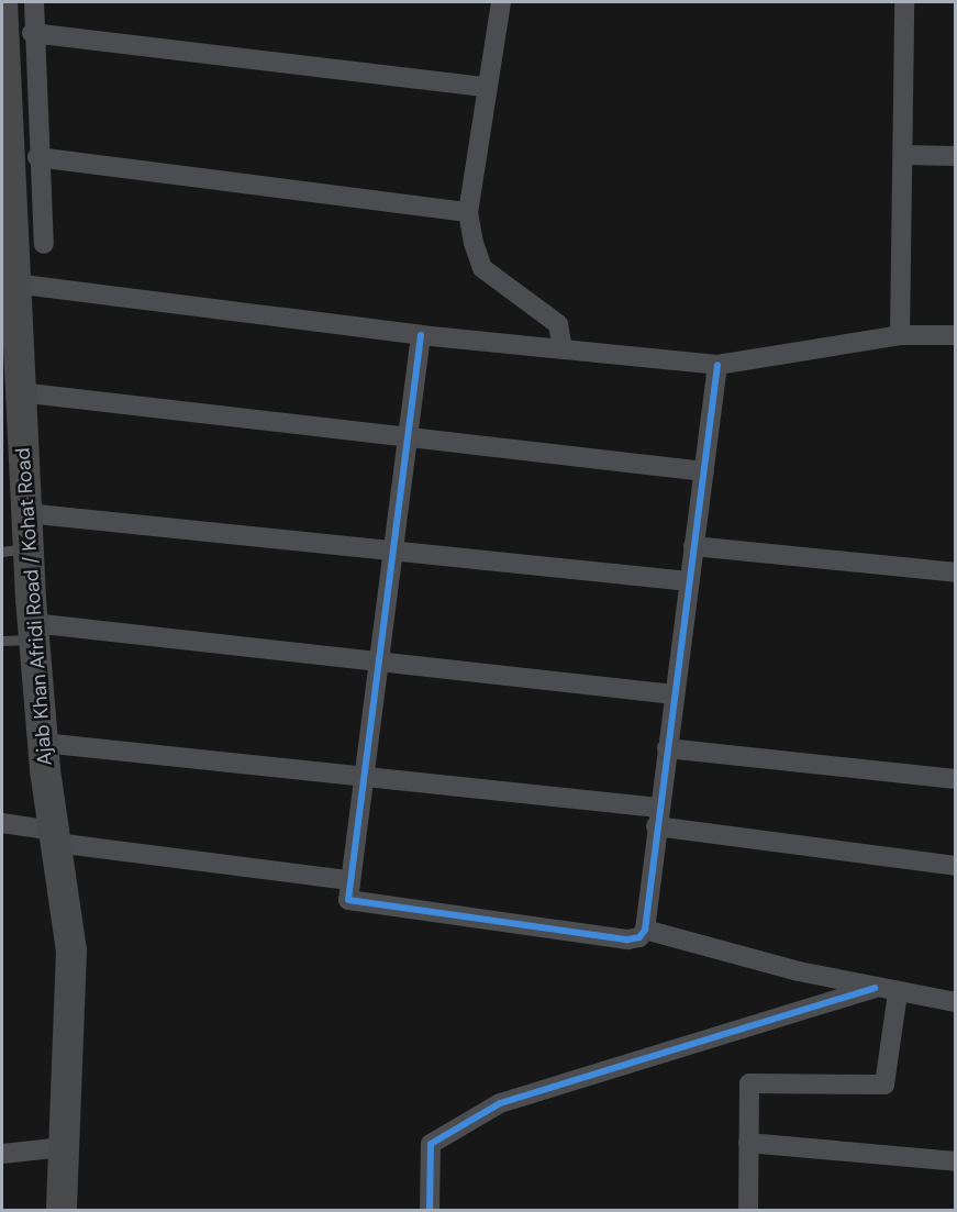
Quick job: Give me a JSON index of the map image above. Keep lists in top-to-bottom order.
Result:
{
  "streets": {
    "main road": ["Ajab Khan Afridi Road / Kohat Road"]
  }
}
